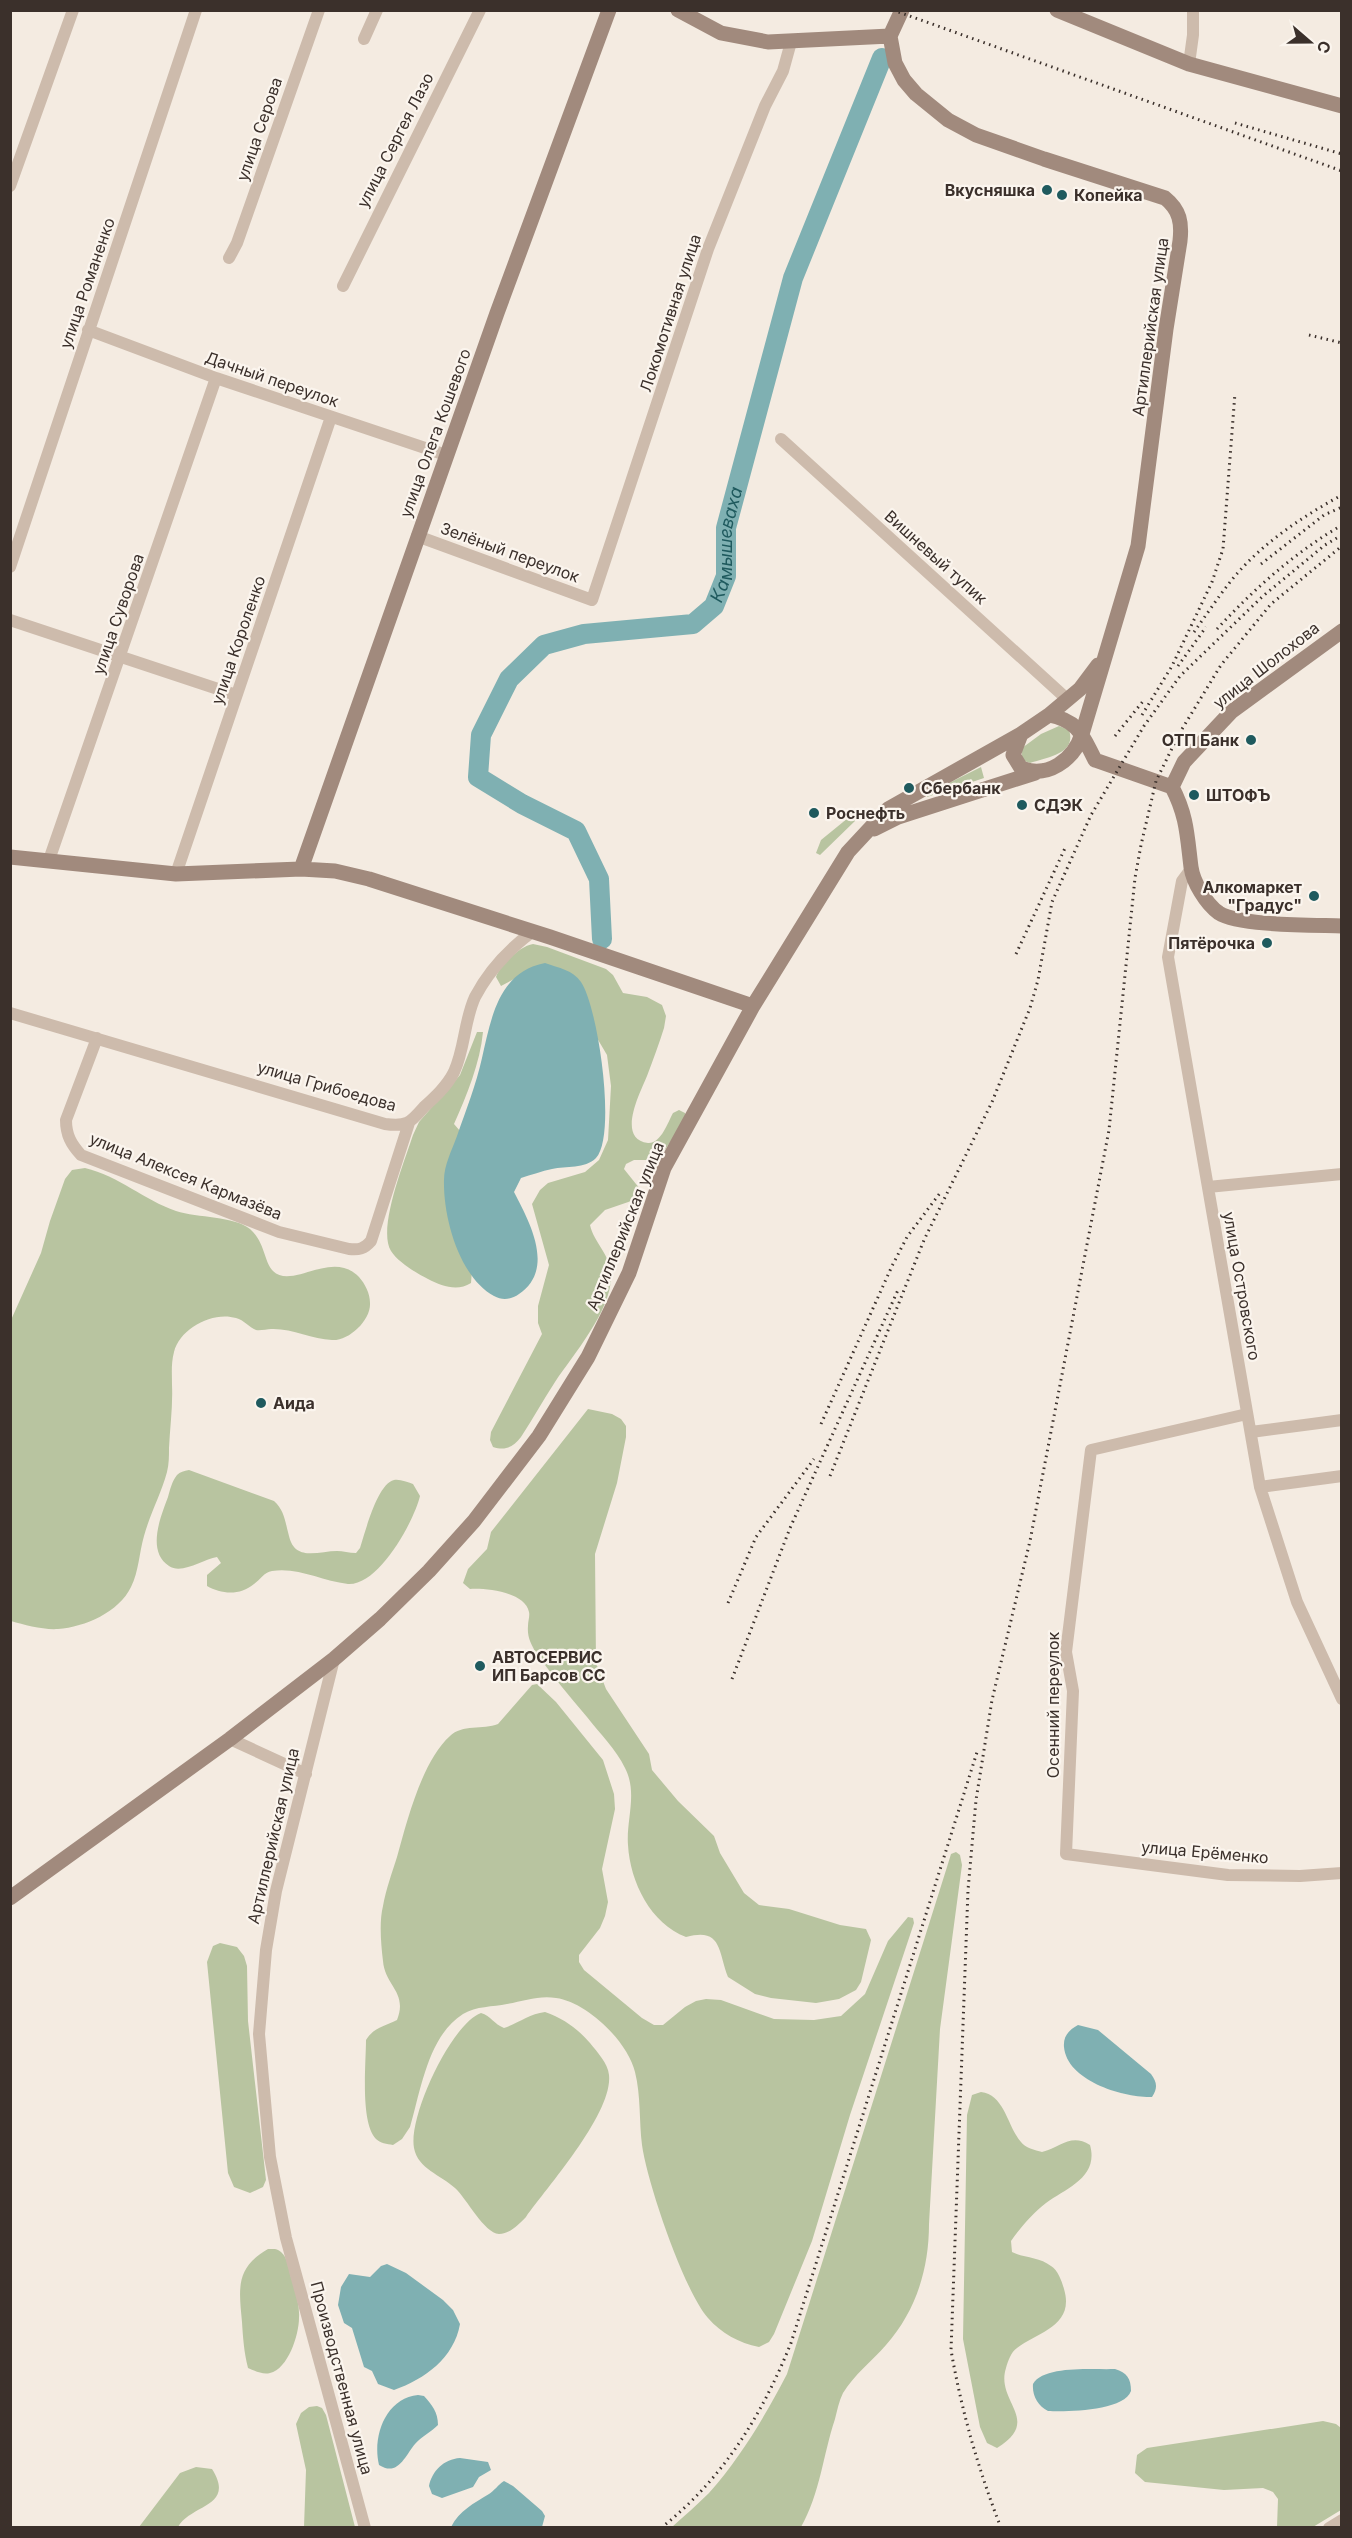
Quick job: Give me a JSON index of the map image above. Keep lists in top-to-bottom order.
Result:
{
  "streets": {
    "main road": ["Артиллерийская улица", "улица Олега Кошевого", "улица Шолохова"],
    "street": [
      "улица Серова",
      "улица Сергея Лазо",
      "улица Романенко",
      "Локомотивная улица",
      "Дачный переулок",
      "Зелёный переулок",
      "Вишневый тупик",
      "улица Суворова",
      "улица Короленко",
      "улица Грибоедова",
      "улица Алексея Кармазёва",
      "улица Островского",
      "Осенний переулок",
      "улица Ерёменко",
      "Производственная улица"
    ]
  },
  "crossings": [
    ["улица Романенко", "Дачный переулок"],
    ["Локомотивная улица", "Зелёный переулок"],
    ["Артиллерийская улица", "Вишневый тупик"],
    ["Артиллерийская улица", "Производственная улица"],
    ["Дачный переулок", "улица Олега Кошевого"],
    ["Дачный переулок", "улица Суворова"],
    ["Дачный переулок", "улица Короленко"],
    ["улица Олега Кошевого", "Зелёный переулок"],
    ["улица Грибоедова", "улица Алексея Кармазёва"],
    ["улица Островского", "Осенний переулок"],
    ["Осенний переулок", "улица Ерёменко"]
  ],
  "water": ["Камышеваха"],
  "places": [
    "Вкусняшка",
    "Копейка",
    "ОТП Банк",
    "Сбербанк",
    "ШТОФЪ",
    "СДЭК",
    "Роснефть",
    "Алкомаркет \"Градус\"",
    "Пятёрочка",
    "Аида",
    "АВТОСЕРВИС ИП Барсов СС"
  ],
  "north": "right"
}
